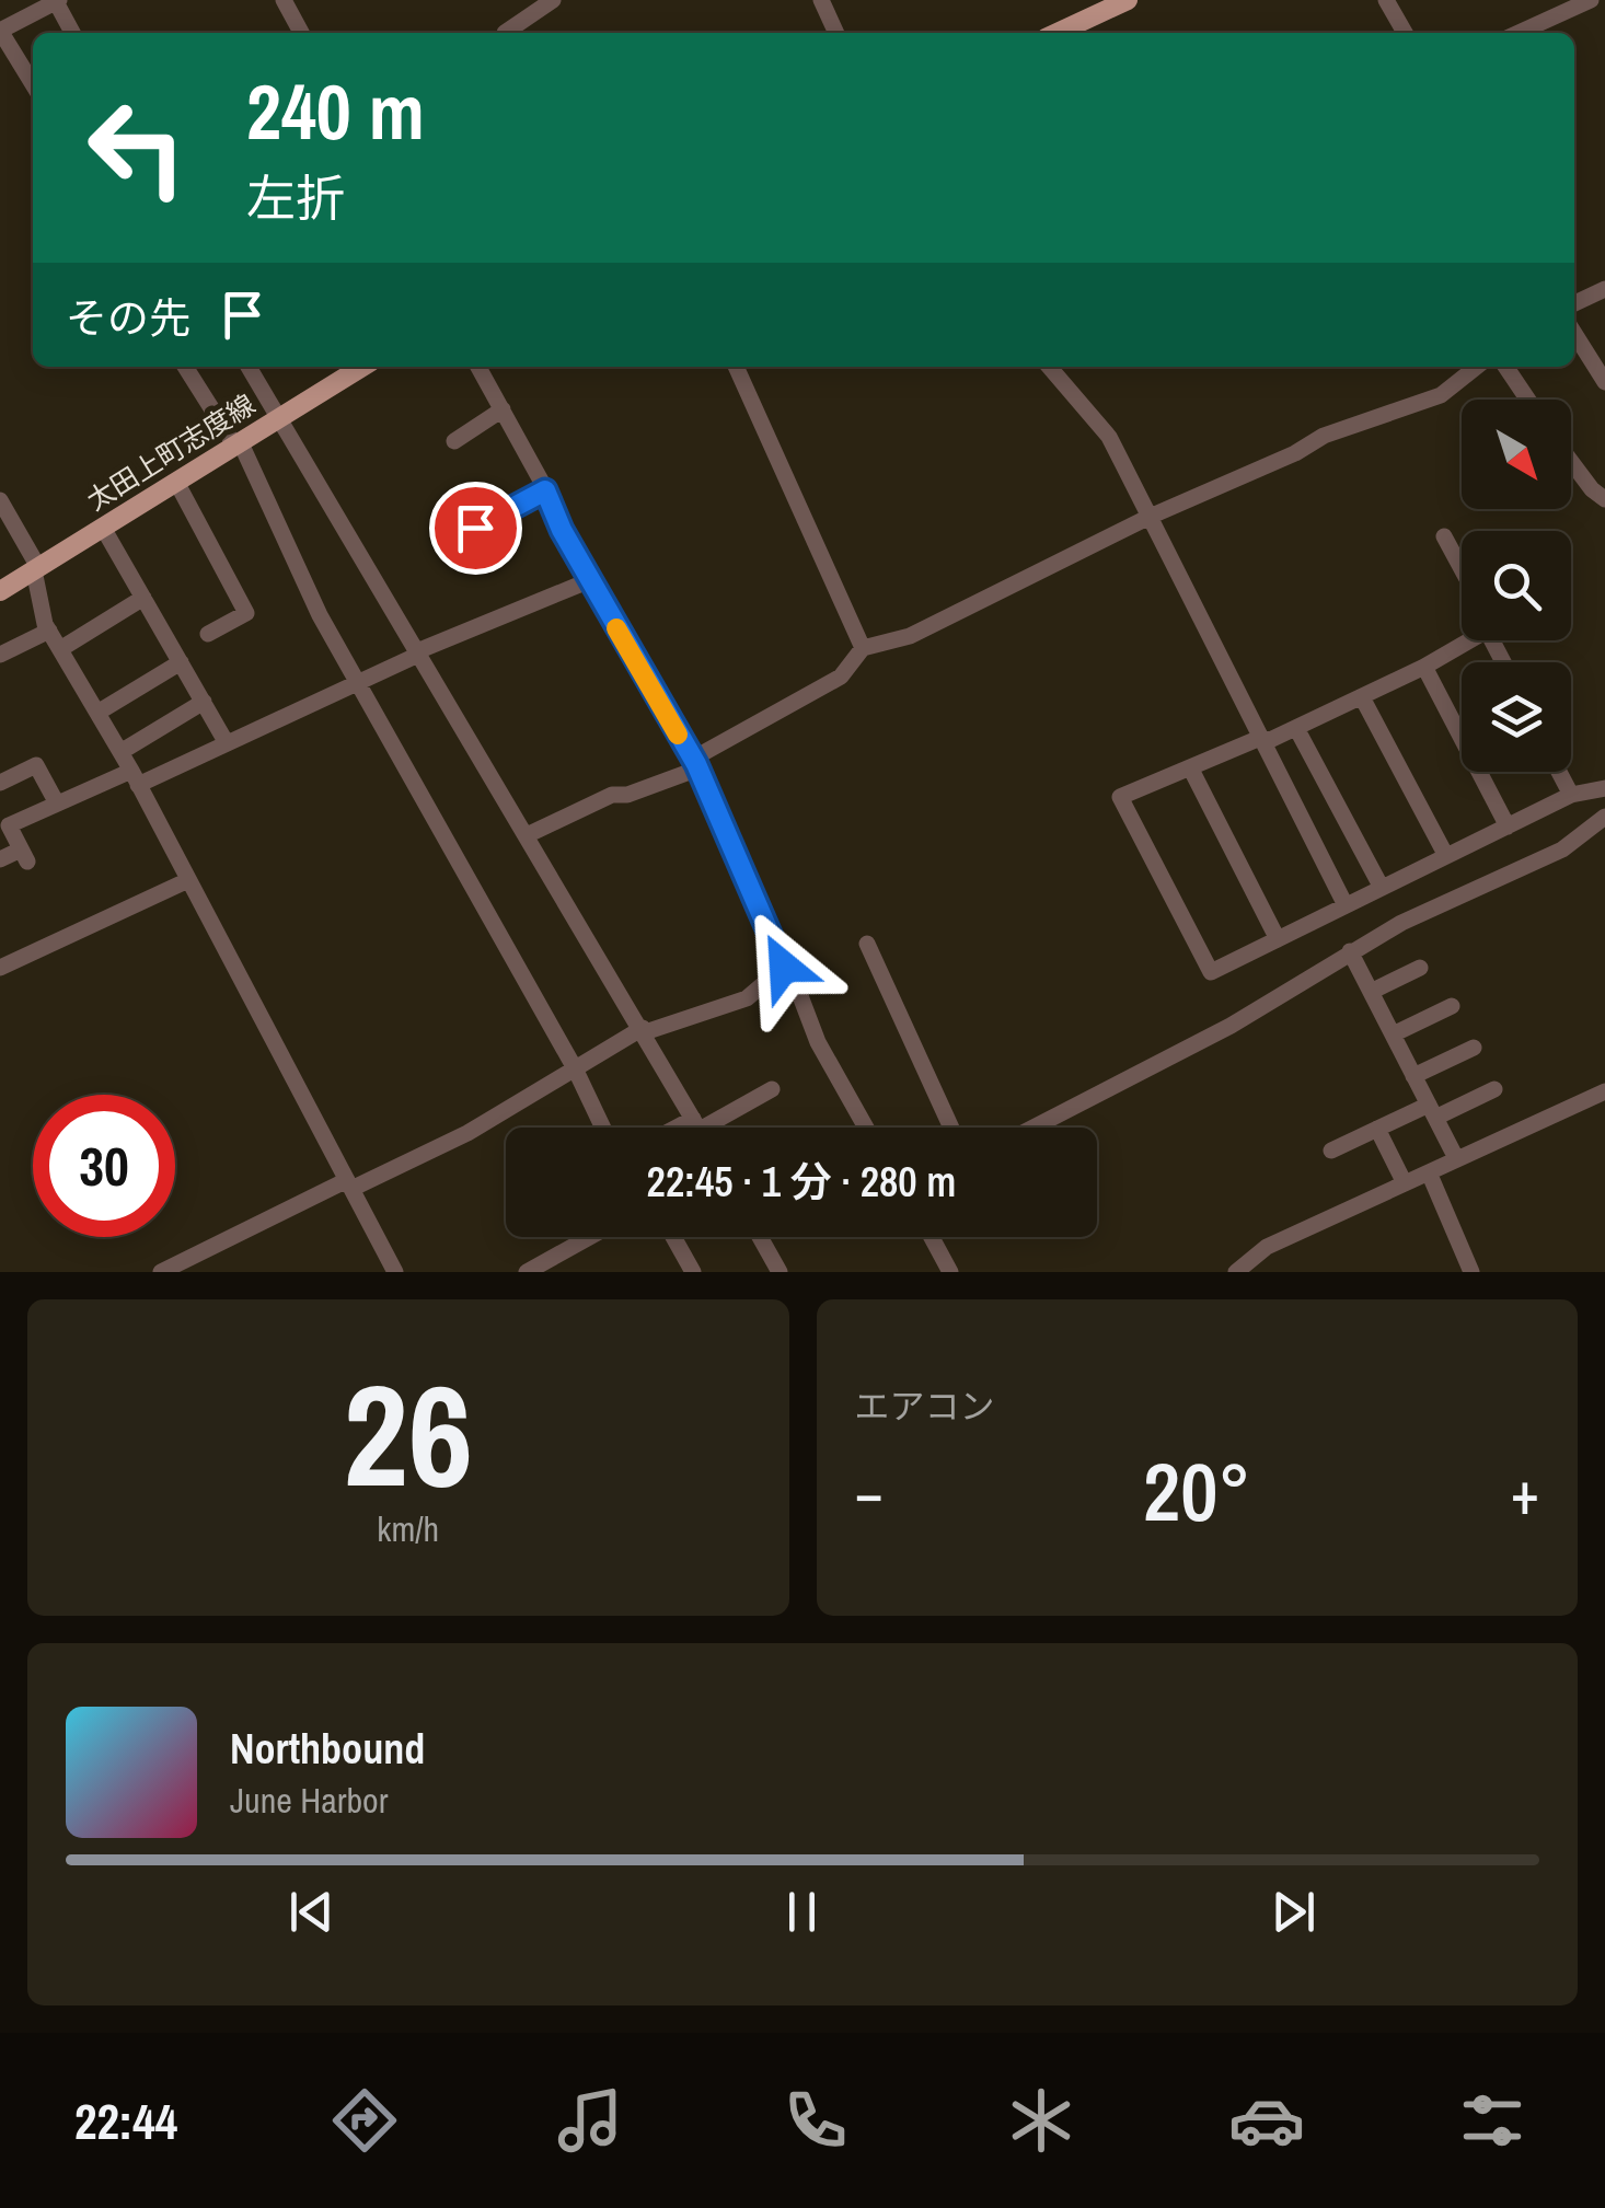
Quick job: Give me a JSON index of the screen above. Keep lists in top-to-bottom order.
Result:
{
  "streets": {
    "main road": ["太田上町志度線"]
  },
  "north": "bottom right",
  "page": {
    "turn": ["240 m", "左折"],
    "then": "その先",
    "limit": "30",
    "trip": "22:45 · 1 分 · 280 m",
    "tile": [
      ["26", "km/h"],
      "エアコン"
    ],
    "heat": ["−", "20°", "+"],
    "song": ["Northbound", "June Harbor"],
    "tabs": "22:44"
  }
}
